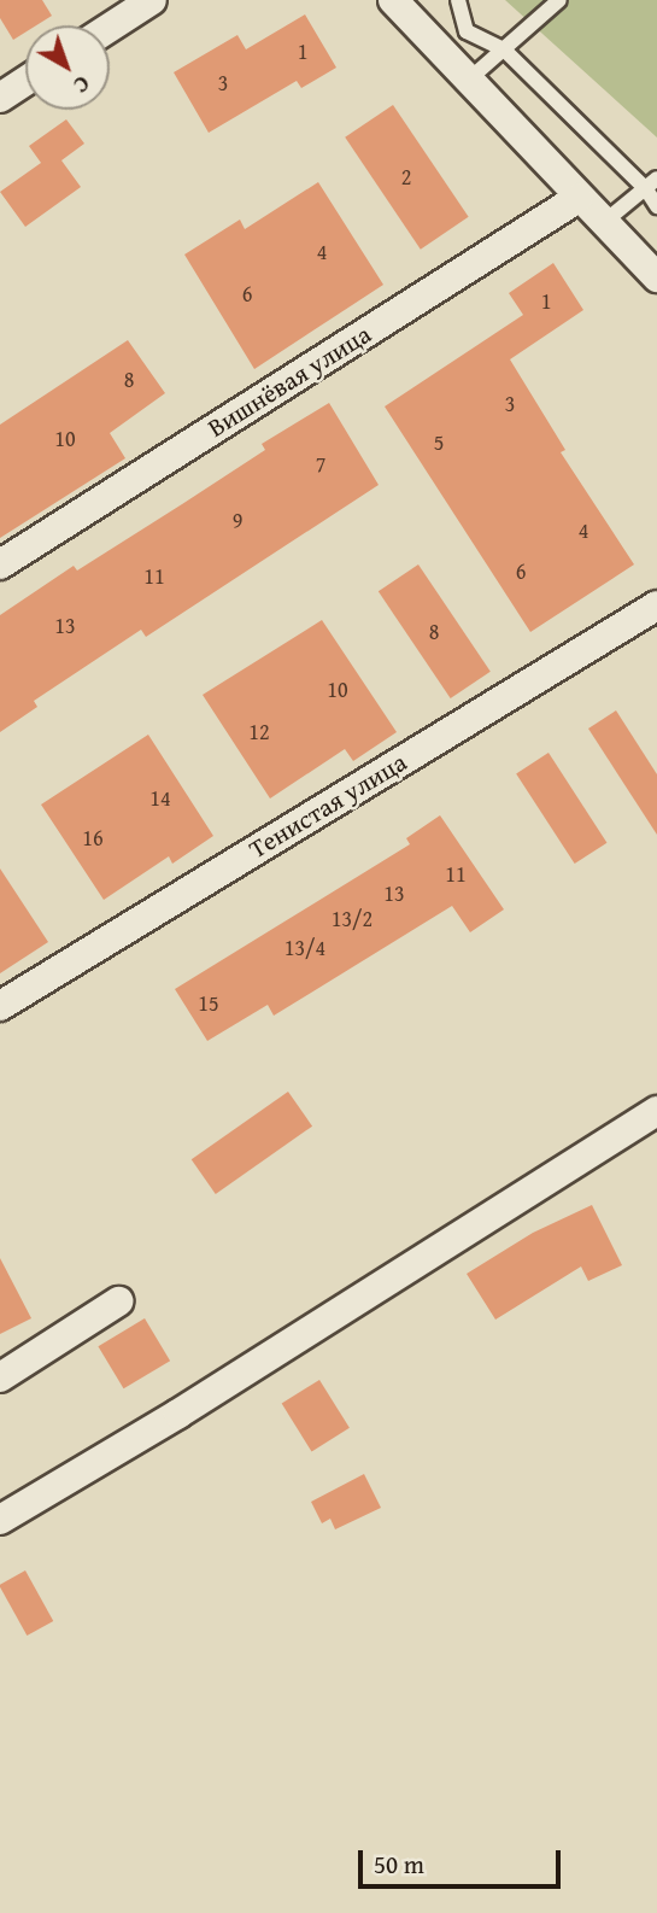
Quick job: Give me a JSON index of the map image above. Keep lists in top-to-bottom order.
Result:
{
  "streets": {
    "street": ["Вишнёвая улица", "Тенистая улица"]
  },
  "house_numbers": [
    "1",
    "3",
    "2",
    "4",
    "6",
    "1",
    "8",
    "3",
    "10",
    "5",
    "7",
    "9",
    "4",
    "6",
    "11",
    "13",
    "8",
    "10",
    "12",
    "14",
    "16",
    "11",
    "13",
    "13/2",
    "13/4",
    "15"
  ],
  "scale_bar": "50 m",
  "north": "bottom right"
}
